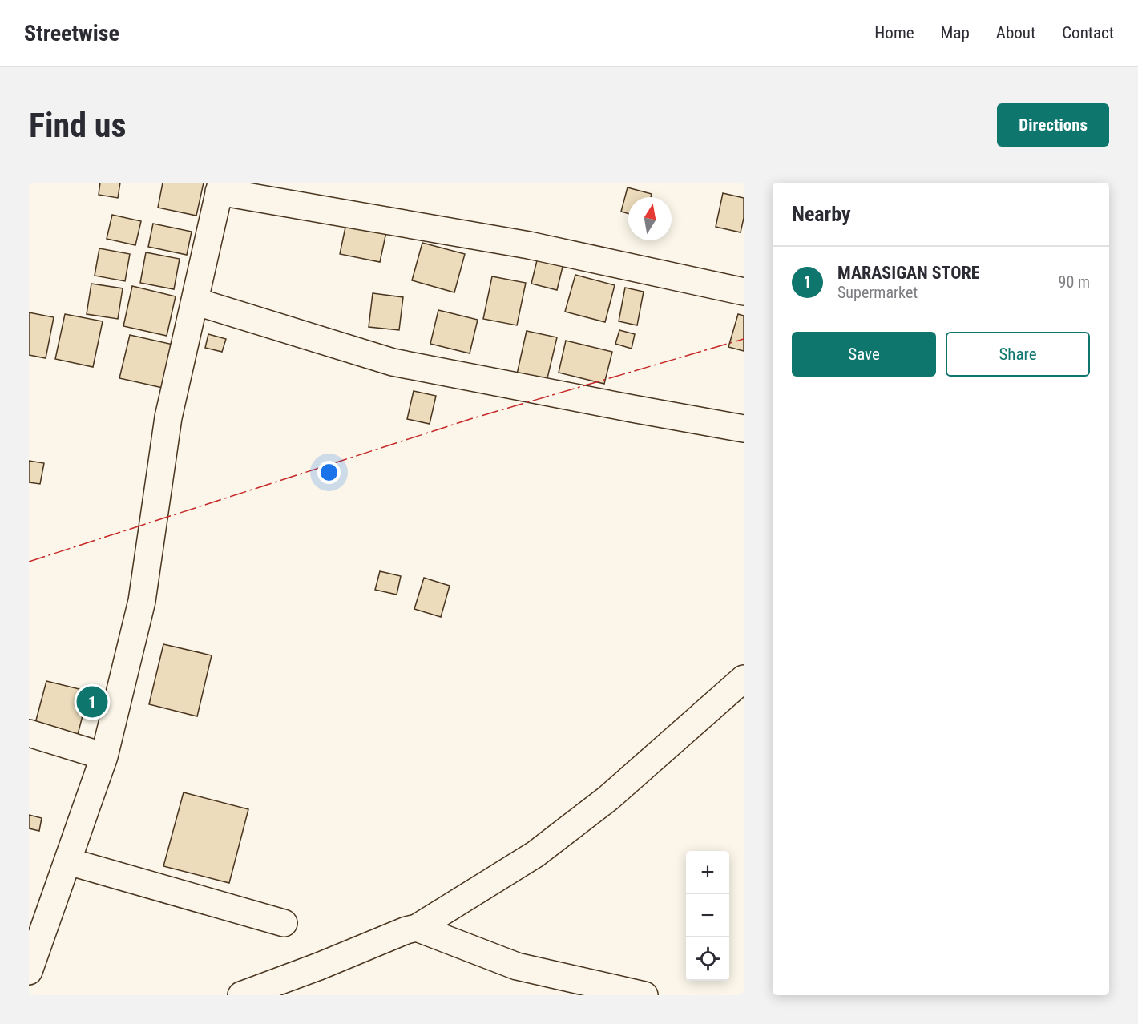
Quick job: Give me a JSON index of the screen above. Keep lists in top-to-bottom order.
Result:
{
  "north": "top",
  "page": {
    "header": "Streetwise",
    "nav": [
      "Home",
      "Map",
      "About",
      "Contact"
    ],
    "buttons": [
      "Directions",
      ["Save", "Share"]
    ],
    "title": "Find us",
    "heading": "Nearby",
    "list": [
      {
        "mark": "1",
        "name": "MARASIGAN STORE",
        "note": "Supermarket",
        "value": "90 m"
      }
    ],
    "pins": "1",
    "map_buttons": ["+", "−"]
  }
}
